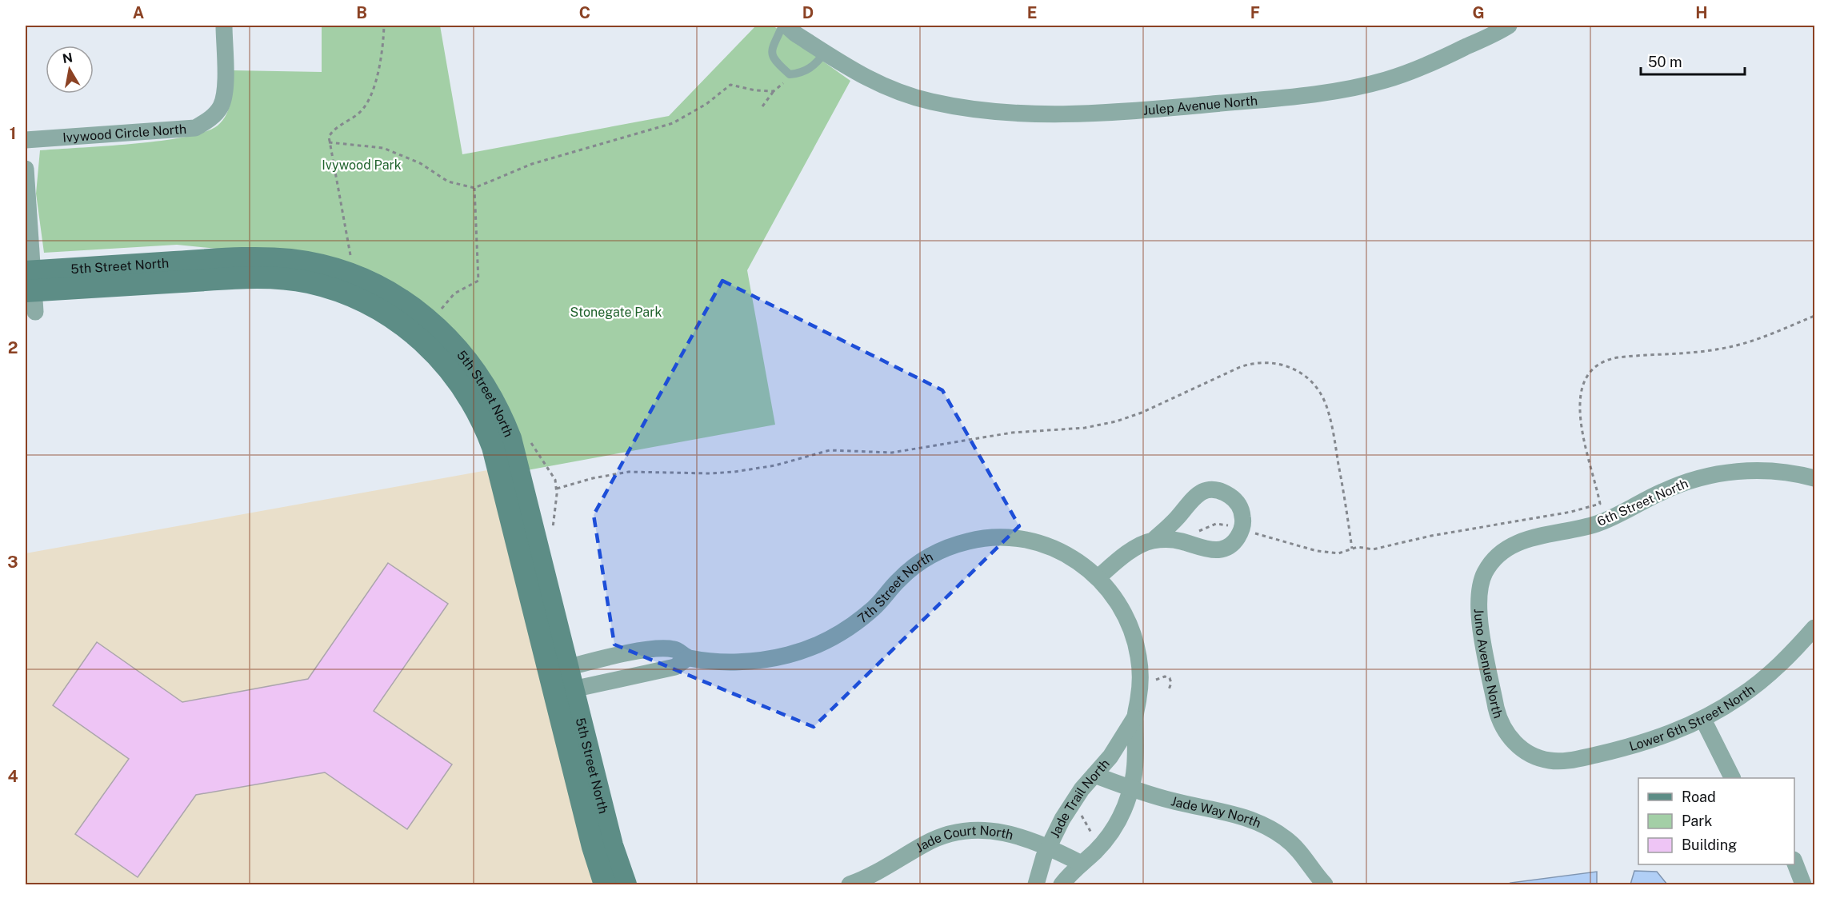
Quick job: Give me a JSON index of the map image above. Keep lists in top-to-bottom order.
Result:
{
  "streets": {
    "street": [
      "Julep Avenue North",
      "Ivywood Circle North",
      "5th Street North",
      "6th Street North",
      "7th Street North",
      "Juno Avenue North",
      "Lower 6th Street North",
      "Jade Trail North",
      "Jade Way North",
      "Jade Court North"
    ]
  },
  "crossings": [
    ["5th Street North", "7th Street North"],
    ["6th Street North", "Juno Avenue North"],
    ["7th Street North", "Jade Trail North"],
    ["Juno Avenue North", "Lower 6th Street North"],
    ["Jade Trail North", "Jade Way North"],
    ["Jade Trail North", "Jade Court North"]
  ],
  "parks": ["Ivywood Park", "Stonegate Park"],
  "legend": ["Road", "Park", "Building"],
  "scale_bar": "50 m",
  "north": "top",
  "grid": {
    "columns": [
      "A",
      "B",
      "C",
      "D",
      "E",
      "F",
      "G",
      "H"
    ],
    "rows": [
      "1",
      "2",
      "3",
      "4"
    ]
  }
}
